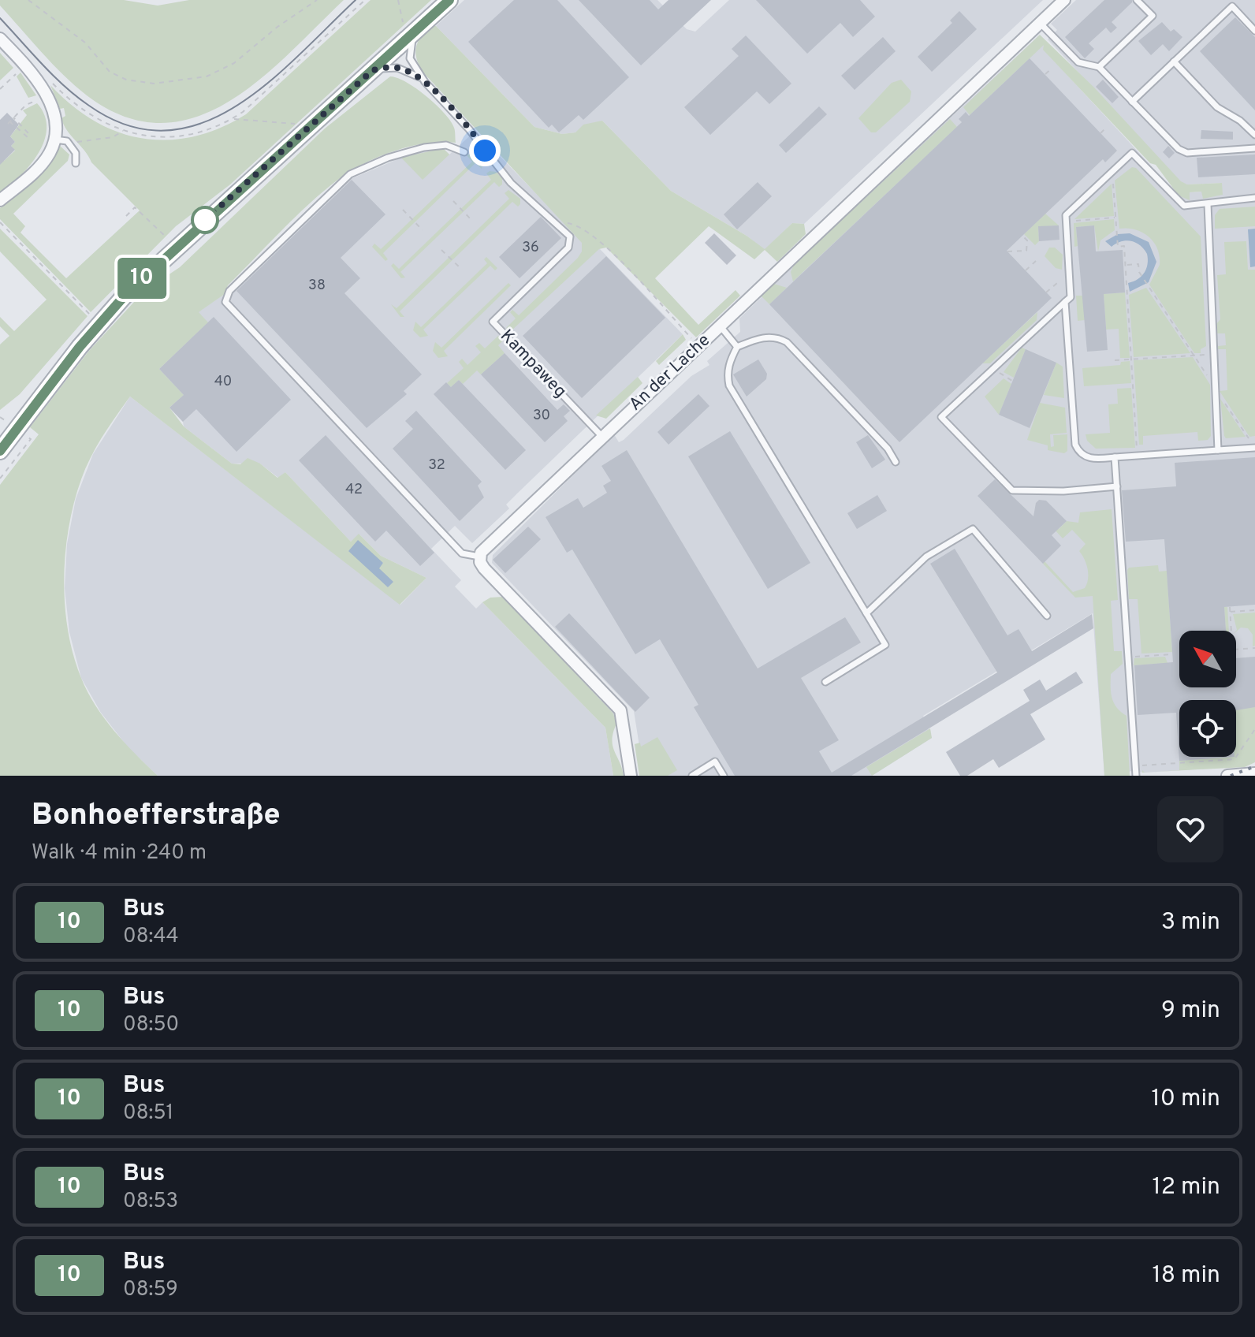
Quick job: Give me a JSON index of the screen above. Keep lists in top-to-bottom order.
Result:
{
  "streets": {
    "street": ["An der Lache"],
    "lane": ["Kampaweg"]
  },
  "crossings": [
    ["Kampaweg", "An der Lache"]
  ],
  "lines": ["bus line 10"],
  "house_numbers": [
    "36",
    "38",
    "40",
    "30",
    "32",
    "42"
  ],
  "north": "top left",
  "page": {
    "on_map": "10",
    "heading": ["Bonhoefferstraße", "Walk · 4 min · 240 m"],
    "list": [
      {
        "mark": "10",
        "name": "Bus",
        "note": "08:44",
        "value": "3 min"
      },
      {
        "mark": "10",
        "name": "Bus",
        "note": "08:50",
        "value": "9 min"
      },
      {
        "mark": "10",
        "name": "Bus",
        "note": "08:51",
        "value": "10 min"
      },
      {
        "mark": "10",
        "name": "Bus",
        "note": "08:53",
        "value": "12 min"
      },
      {
        "mark": "10",
        "name": "Bus",
        "note": "08:59",
        "value": "18 min"
      }
    ]
  }
}
